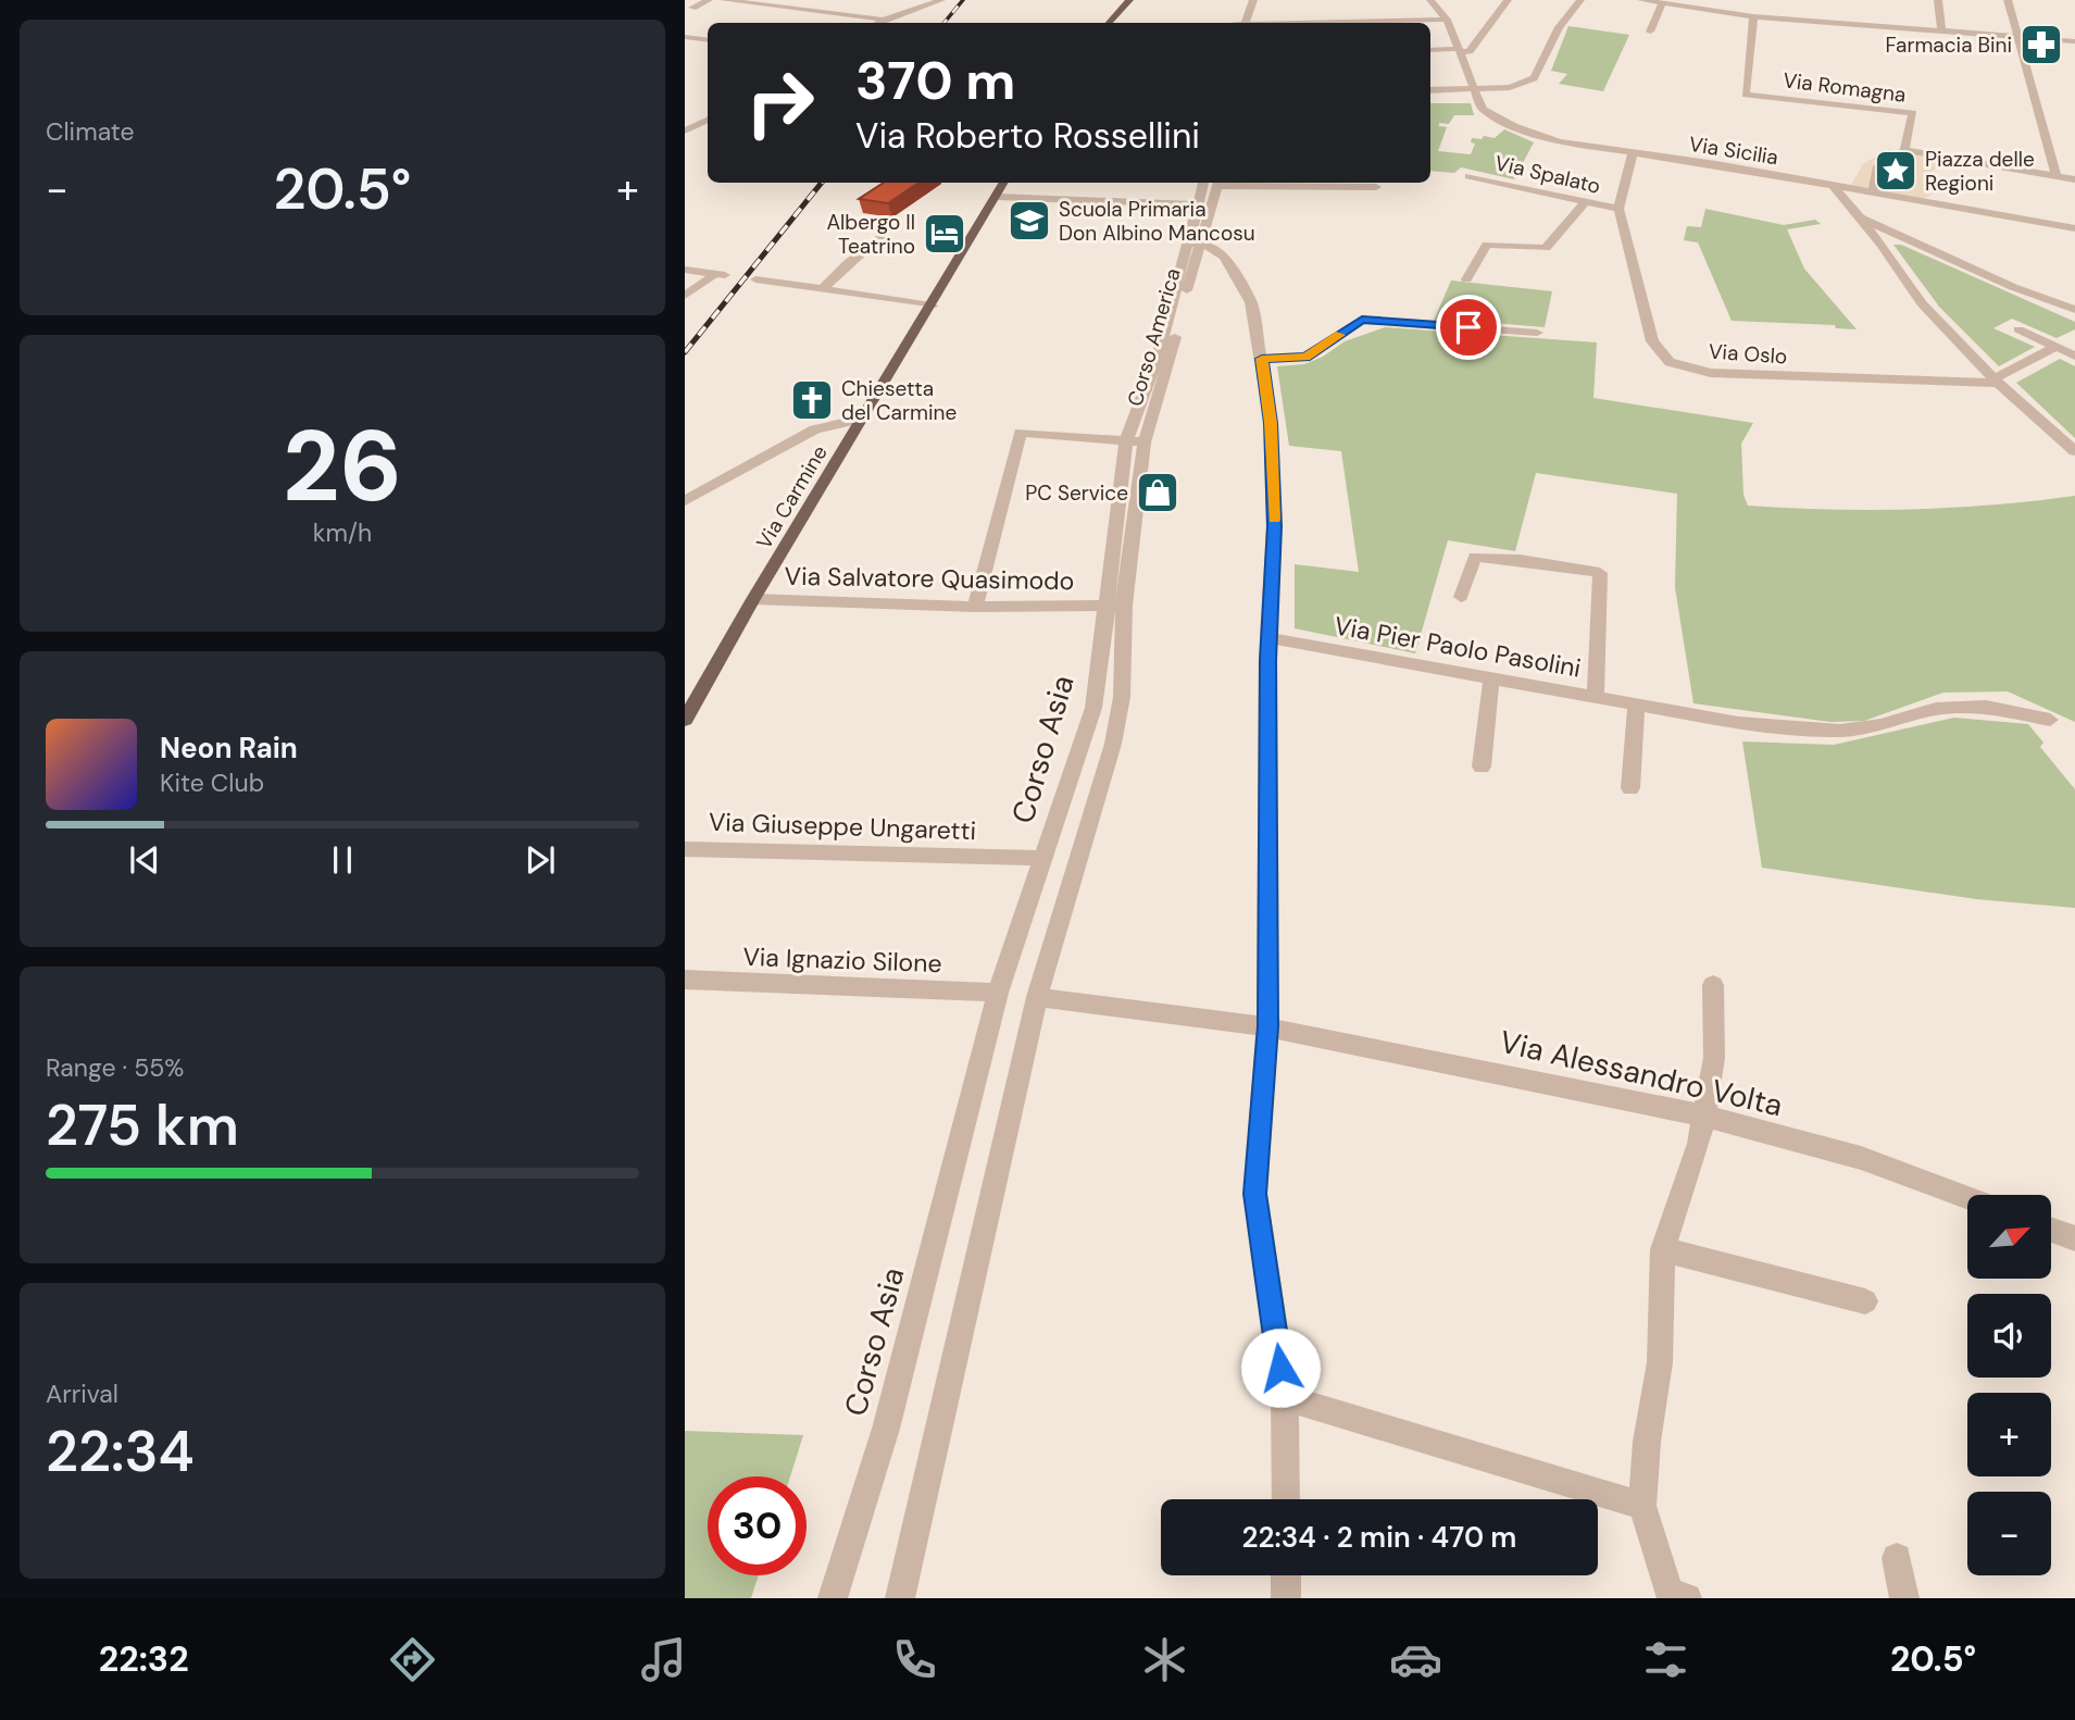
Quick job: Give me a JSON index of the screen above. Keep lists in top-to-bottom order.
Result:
{
  "streets": {
    "main road": ["Via Carmine"],
    "street": [
      "Via Romagna",
      "Via Sicilia",
      "Via Spalato",
      "Corso America",
      "Via Oslo",
      "Via Salvatore Quasimodo",
      "Via Pier Paolo Pasolini",
      "Corso Asia",
      "Via Giuseppe Ungaretti",
      "Via Ignazio Silone",
      "Via Alessandro Volta"
    ]
  },
  "crossings": [
    ["Via Sicilia", "Via Oslo"],
    ["Via Spalato", "Via Oslo"],
    ["Corso America", "Via Salvatore Quasimodo"],
    ["Corso America", "Corso Asia"],
    ["Via Carmine", "Via Salvatore Quasimodo"],
    ["Via Salvatore Quasimodo", "Corso Asia"],
    ["Corso Asia", "Via Giuseppe Ungaretti"],
    ["Corso Asia", "Via Ignazio Silone"]
  ],
  "places": {
    "pharmacy": ["Farmacia Bini"],
    "place": ["Piazza delle Regioni"],
    "school or university": ["Scuola Primaria Don Albino Mancosu"],
    "hotel": ["Albergo Il Teatrino"],
    "church": ["Chiesetta del Carmine"],
    "shop": ["PC Service"]
  },
  "north": "top right",
  "page": {
    "tile": [
      "Climate",
      ["26", "km/h"],
      ["Range · 55%", "275 km"],
      ["Arrival", "22:34"]
    ],
    "turn": ["370 m", "Via Roberto Rossellini"],
    "heat": ["−", "20.5°", "+"],
    "song": ["Neon Rain", "Kite Club"],
    "map_buttons": ["+", "−"],
    "limit": "30",
    "trip": "22:34 · 2 min · 470 m",
    "tabs": ["22:32", "20.5°"]
  }
}
